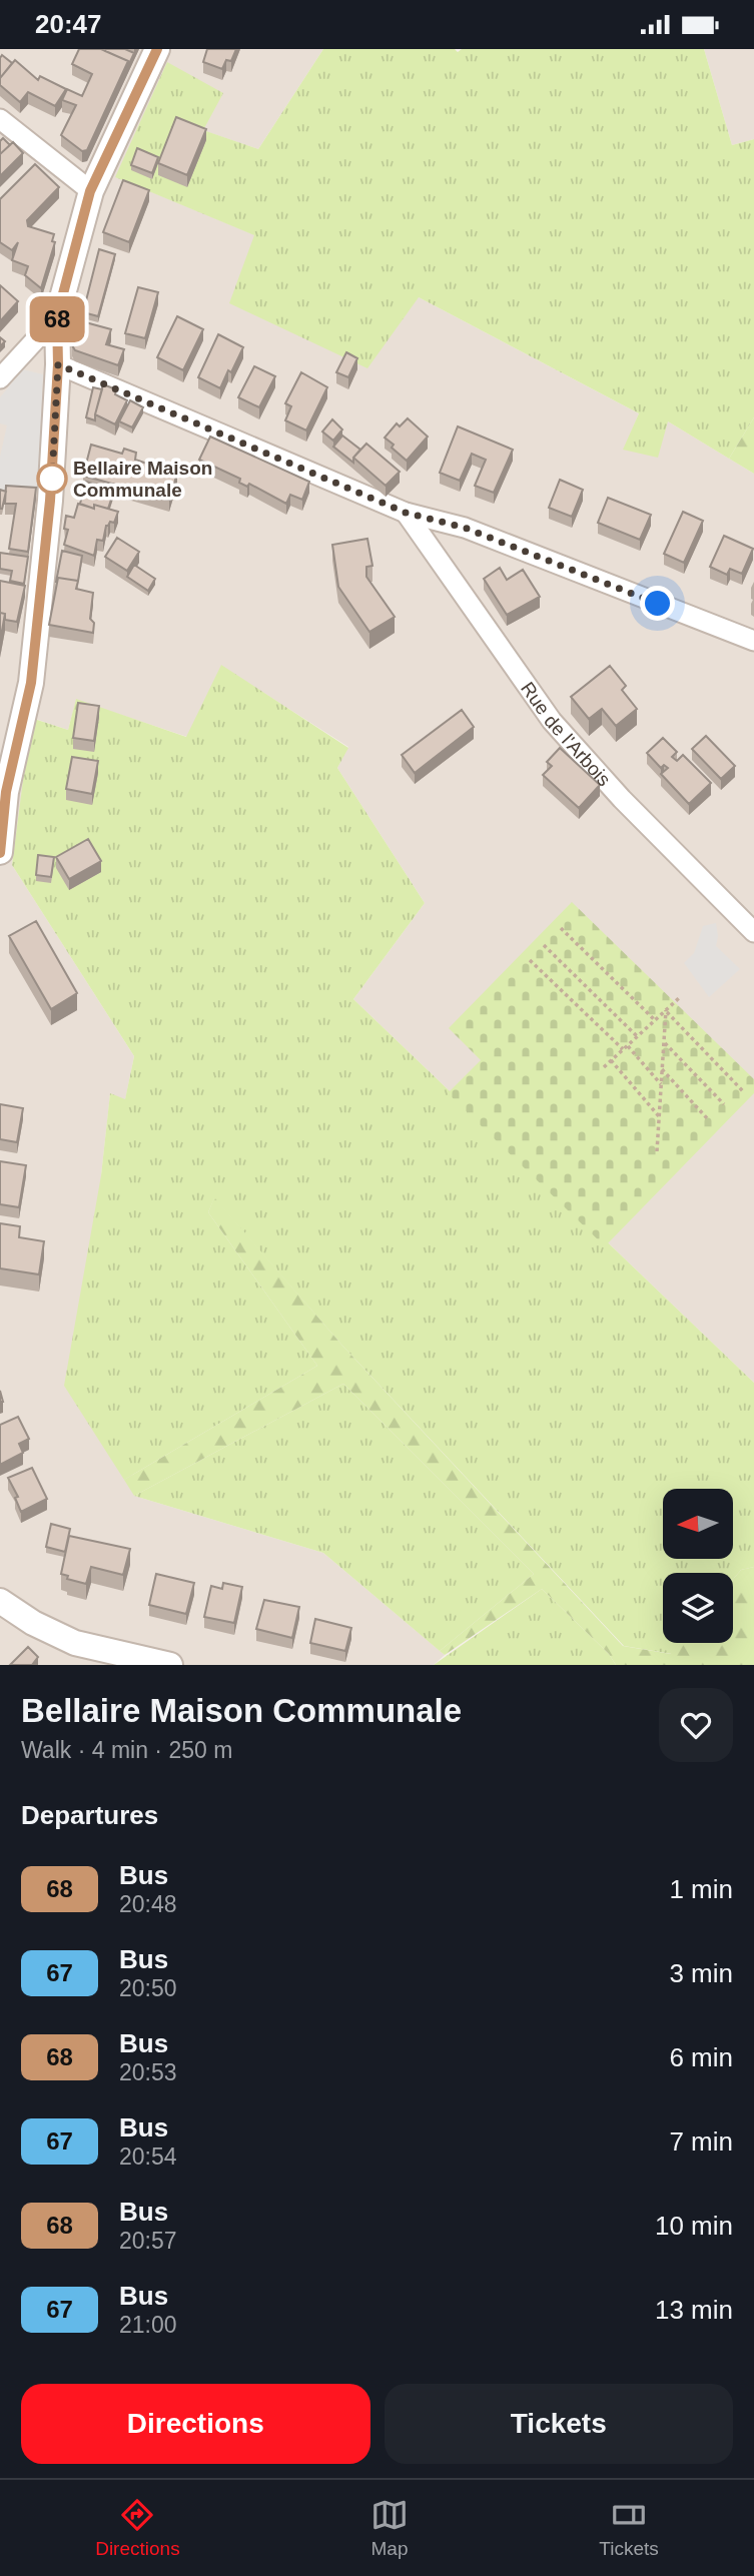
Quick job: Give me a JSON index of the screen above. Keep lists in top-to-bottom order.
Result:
{
  "streets": {
    "street": ["Rue de l'Arbois"]
  },
  "places": ["Bellaire Maison Communale"],
  "lines": ["bus line 68"],
  "north": "left",
  "page": {
    "status": "20:47",
    "on_map": "68",
    "heading": [
      ["Bellaire Maison Communale", "Walk · 4 min · 250 m"],
      "Departures"
    ],
    "list": [
      {
        "mark": "68",
        "name": "Bus",
        "note": "20:48",
        "value": "1 min"
      },
      {
        "mark": "67",
        "name": "Bus",
        "note": "20:50",
        "value": "3 min"
      },
      {
        "mark": "68",
        "name": "Bus",
        "note": "20:53",
        "value": "6 min"
      },
      {
        "mark": "67",
        "name": "Bus",
        "note": "20:54",
        "value": "7 min"
      },
      {
        "mark": "68",
        "name": "Bus",
        "note": "20:57",
        "value": "10 min"
      },
      {
        "mark": "67",
        "name": "Bus",
        "note": "21:00",
        "value": "13 min"
      }
    ],
    "buttons": ["Directions", "Tickets"],
    "tabs": ["Directions", "Map", "Tickets"]
  }
}
